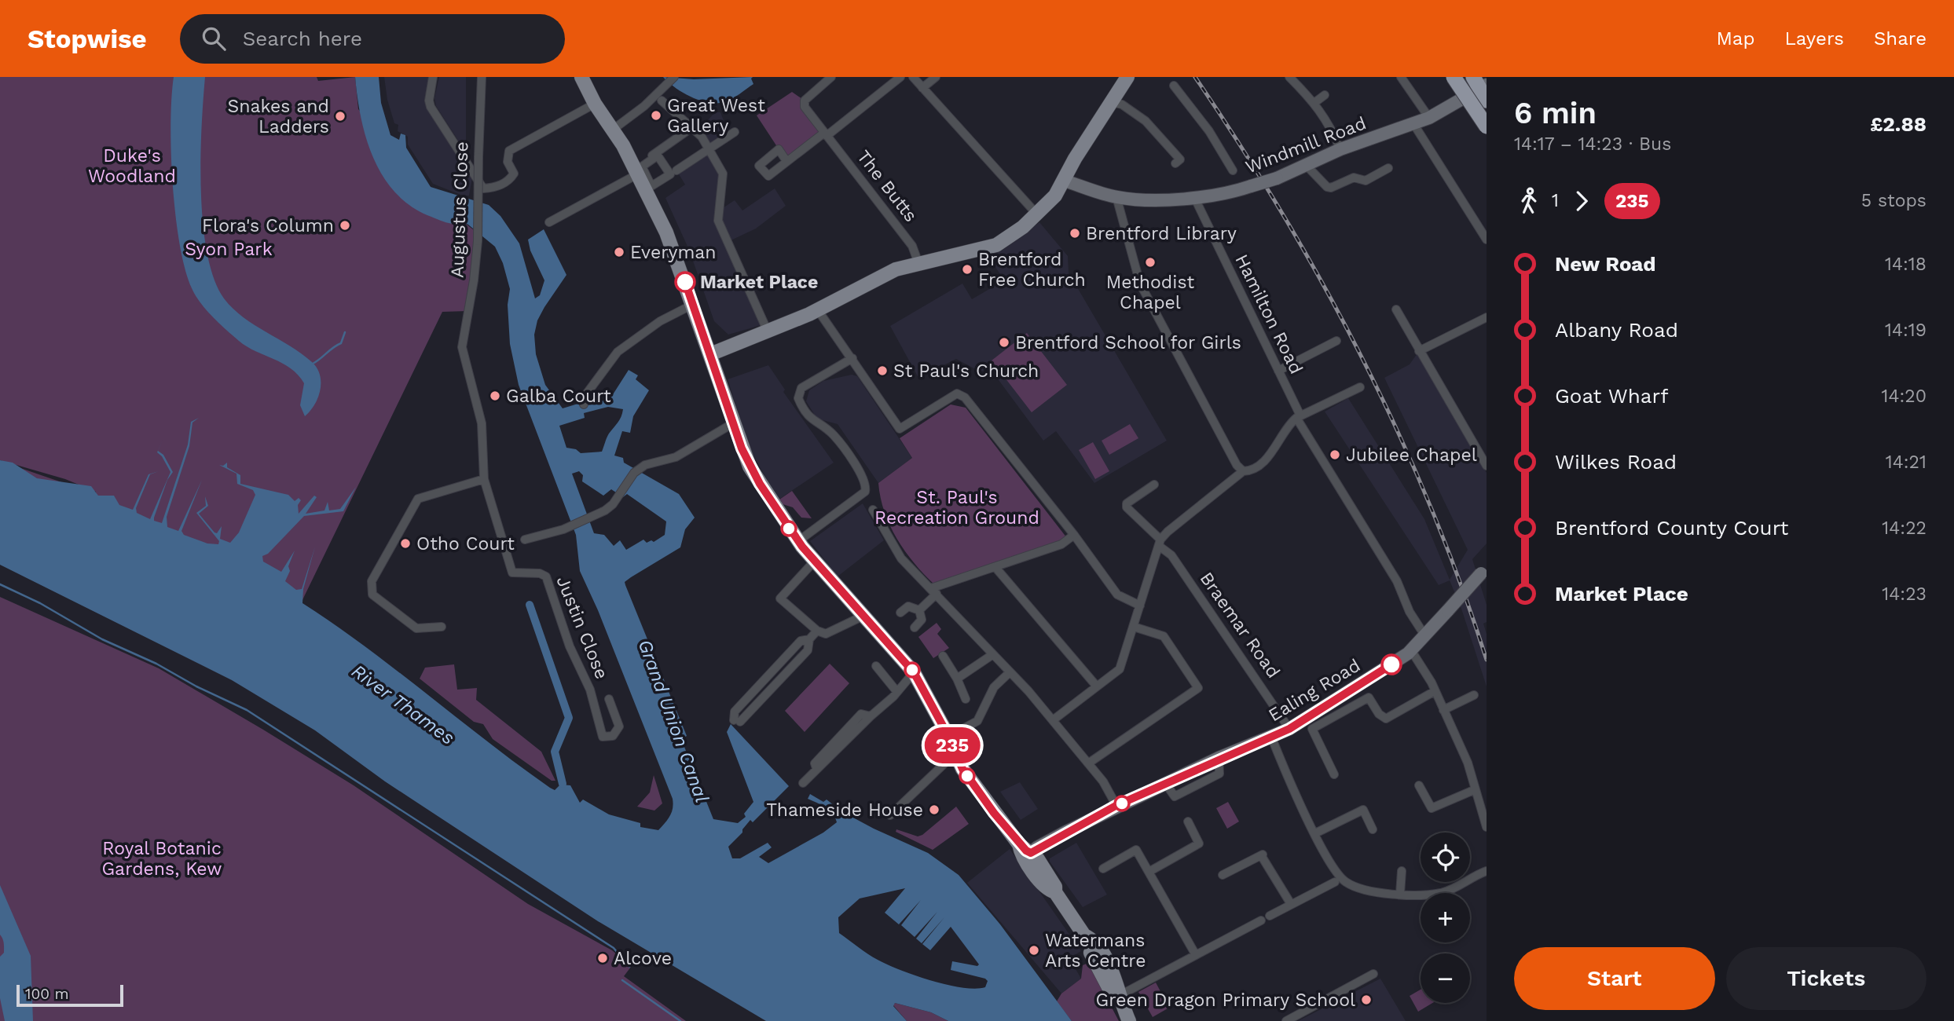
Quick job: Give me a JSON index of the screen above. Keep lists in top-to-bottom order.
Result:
{
  "streets": {
    "main road": ["Windmill Road", "Ealing Road"],
    "street": [
      "The Butts",
      "Augustus Close",
      "Hamilton Road",
      "Braemar Road",
      "Justin Close"
    ]
  },
  "crossings": [
    ["Windmill Road", "Hamilton Road"],
    ["Augustus Close", "Justin Close"],
    ["Hamilton Road", "Ealing Road"],
    ["Braemar Road", "Ealing Road"]
  ],
  "water": ["River Thames", "Grand Union Canal"],
  "parks": [
    "Duke's Woodland",
    "Syon Park",
    "St. Paul's Recreation Ground",
    "Royal Botanic Gardens, Kew"
  ],
  "places": [
    "Great West Gallery",
    "Snakes and Ladders",
    "Flora's Column",
    "Brentford Library",
    "Everyman",
    "Methodist Chapel",
    "Brentford Free Church",
    "Market Place",
    "Brentford School for Girls",
    "St Paul's Church",
    "Galba Court",
    "Jubilee Chapel",
    "Otho Court",
    "Thameside House",
    "Watermans Arts Centre",
    "Alcove",
    "Green Dragon Primary School"
  ],
  "lines": ["bus line 235"],
  "scale_bar": "100 m",
  "page": {
    "header": "Stopwise",
    "search": "Search here",
    "nav": ["Map", "Layers", "Share"],
    "on_map": "235",
    "heading": ["6 min", "14:17 – 14:23 · Bus", "£2.88"],
    "legs": ["1", "235", "5 stops"],
    "list": [
      {
        "name": "New Road",
        "value": "14:18"
      },
      {
        "name": "Albany Road",
        "value": "14:19"
      },
      {
        "name": "Goat Wharf",
        "value": "14:20"
      },
      {
        "name": "Wilkes Road",
        "value": "14:21"
      },
      {
        "name": "Brentford County Court",
        "value": "14:22"
      },
      {
        "name": "Market Place",
        "value": "14:23"
      }
    ],
    "map_buttons": ["+", "−"],
    "buttons": ["Start", "Tickets"],
    "scale": "100 m"
  }
}
